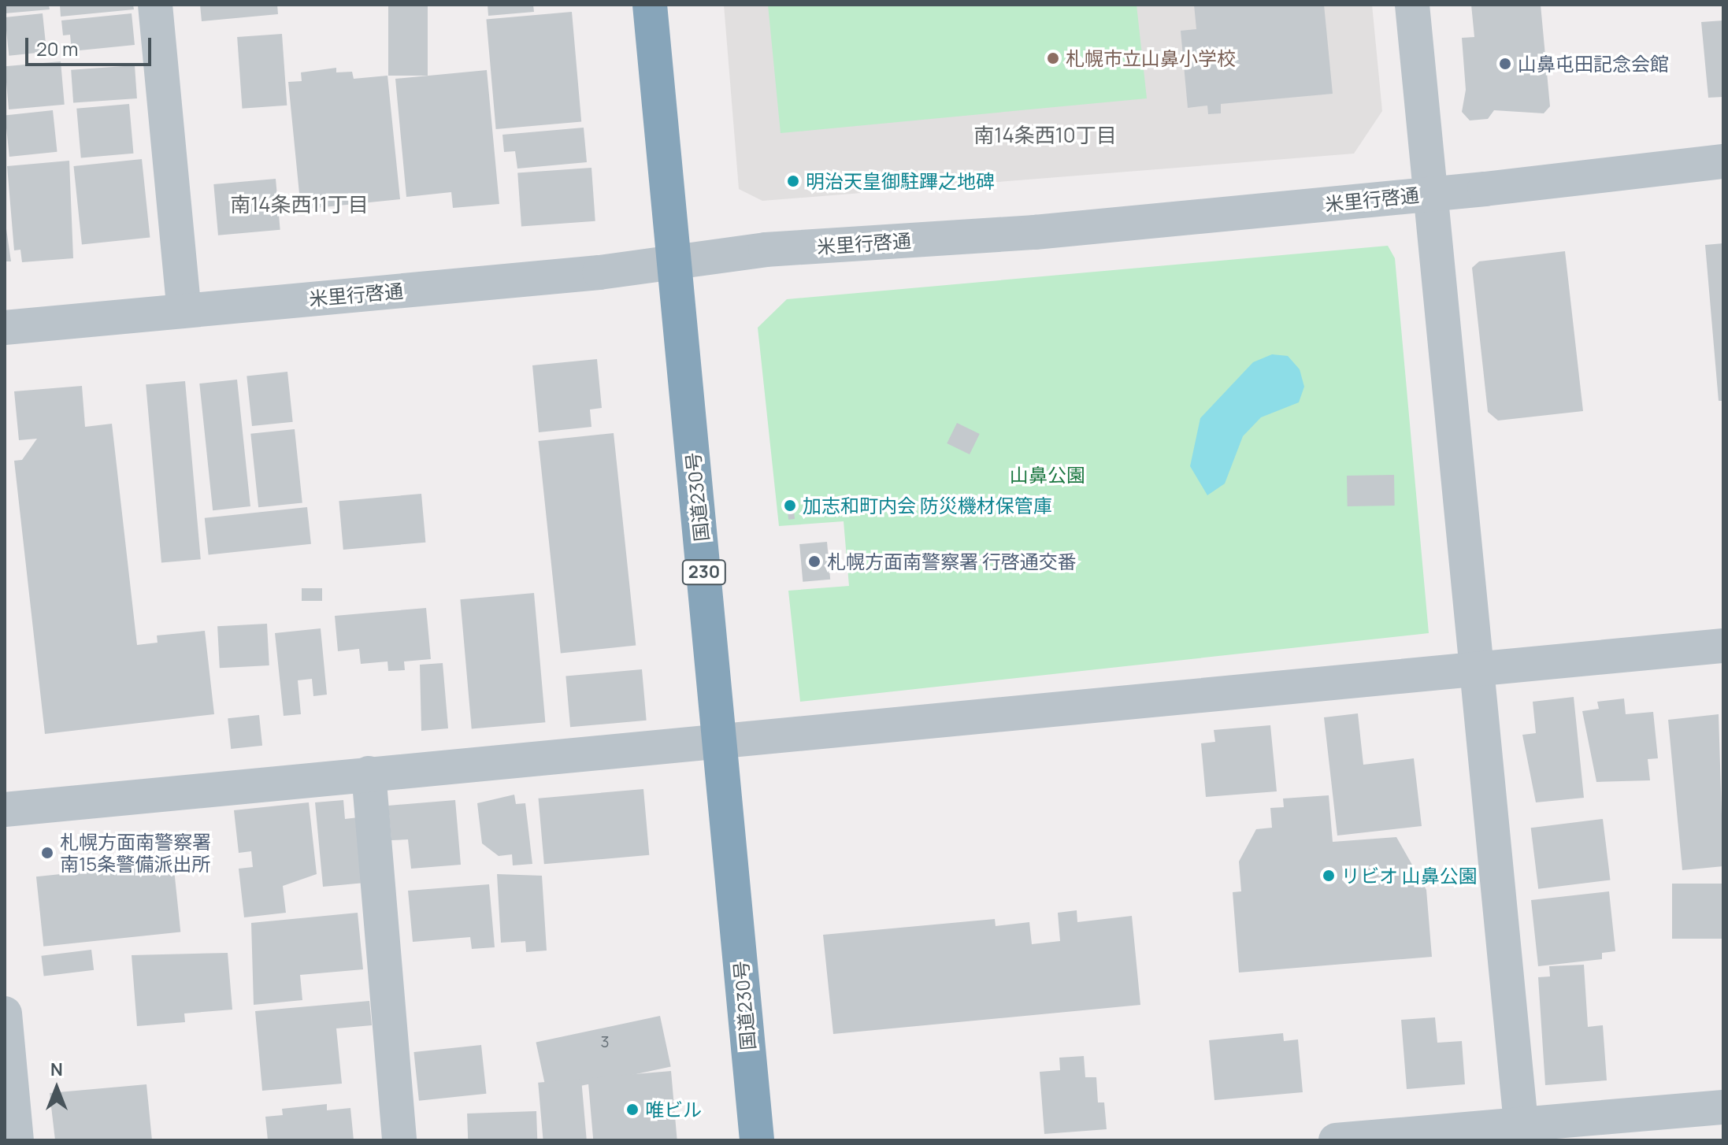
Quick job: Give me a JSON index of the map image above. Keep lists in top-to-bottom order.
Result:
{
  "streets": {
    "highway": ["国道230号", "230"],
    "street": ["米里行啓通"]
  },
  "crossings": [
    ["米里行啓通", "国道230号"]
  ],
  "districts": ["南14条西10丁目", "南14条西11丁目"],
  "parks": ["山鼻公園"],
  "places": [
    "札幌市立山鼻小学校",
    "山鼻屯田記念会館",
    "明治天皇御駐蹕之地碑",
    "加志和町内会 防災機材保管庫",
    "札幌方面南警察署 行啓通交番",
    "札幌方面南警察署 南15条警備派出所",
    "リビオ 山鼻公園",
    "唯ビル"
  ],
  "house_numbers": ["3"],
  "scale_bar": "20 m",
  "north": "top"
}
